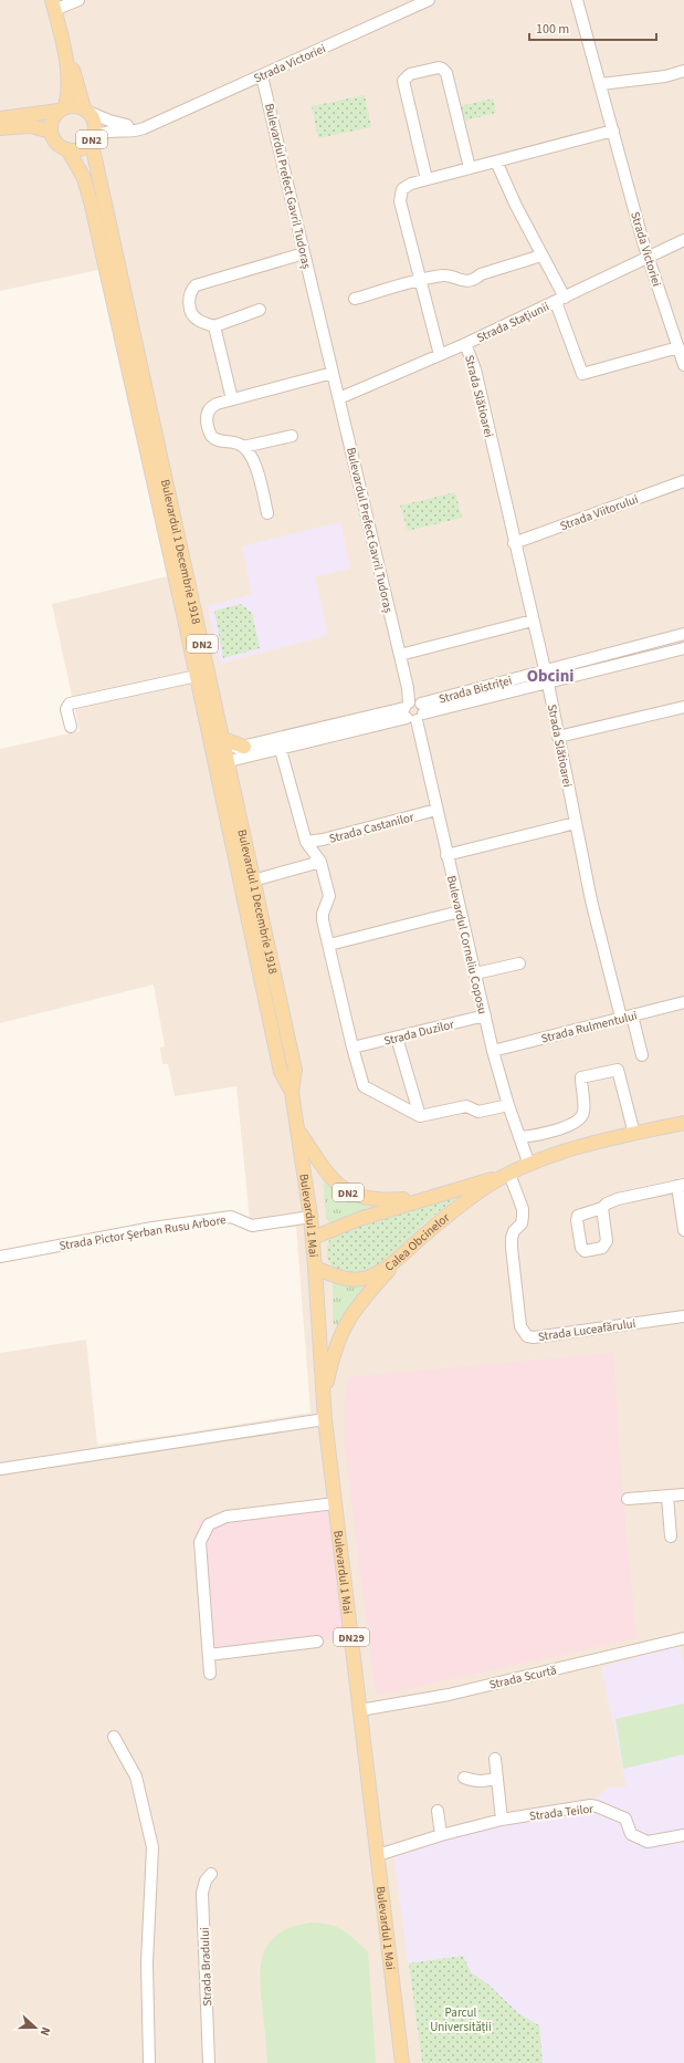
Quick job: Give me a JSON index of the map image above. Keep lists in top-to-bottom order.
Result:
{
  "streets": {
    "main road": [
      "DN2",
      "Bulevardul 1 Decembrie 1918",
      "Bulevardul 1 Mai",
      "Calea Obcinelor",
      "DN29"
    ],
    "street": [
      "Strada Victoriei",
      "Bulevardul Prefect Gavril Tudoraș",
      "Strada Stațiunii",
      "Strada Slătioarei",
      "Strada Viitorului",
      "Strada Bistriței",
      "Strada Castanilor",
      "Bulevardul Corneliu Coposu",
      "Strada Rulmentului",
      "Strada Duzilor",
      "Strada Pictor Șerban Rusu Arbore",
      "Strada Luceafărului",
      "Strada Scurtă",
      "Strada Teilor",
      "Strada Bradului"
    ]
  },
  "crossings": [
    ["Strada Victoriei", "DN2"],
    ["Strada Victoriei", "Bulevardul Prefect Gavril Tudoraș"],
    ["Strada Victoriei", "Strada Stațiunii"],
    ["Strada Victoriei", "Bulevardul 1 Decembrie 1918"],
    ["DN2", "Bulevardul 1 Decembrie 1918"],
    ["DN2", "Bulevardul 1 Mai"],
    ["DN2", "Calea Obcinelor"],
    ["Bulevardul Prefect Gavril Tudoraș", "Strada Stațiunii"],
    ["Bulevardul Prefect Gavril Tudoraș", "Strada Bistriței"],
    ["Bulevardul Prefect Gavril Tudoraș", "Bulevardul Corneliu Coposu"],
    ["Strada Stațiunii", "Strada Slătioarei"],
    ["Strada Slătioarei", "Strada Viitorului"],
    ["Strada Slătioarei", "Strada Bistriței"],
    ["Strada Slătioarei", "Strada Rulmentului"],
    ["Bulevardul 1 Decembrie 1918", "Strada Bistriței"],
    ["Bulevardul 1 Decembrie 1918", "Bulevardul 1 Mai"],
    ["Strada Bistriței", "Bulevardul Corneliu Coposu"],
    ["Strada Castanilor", "Bulevardul Corneliu Coposu"],
    ["Bulevardul Corneliu Coposu", "Strada Rulmentului"],
    ["Bulevardul Corneliu Coposu", "Strada Duzilor"],
    ["Bulevardul Corneliu Coposu", "Calea Obcinelor"],
    ["Bulevardul 1 Mai", "Strada Pictor Șerban Rusu Arbore"],
    ["Bulevardul 1 Mai", "Calea Obcinelor"],
    ["Bulevardul 1 Mai", "DN29"],
    ["Bulevardul 1 Mai", "Strada Scurtă"],
    ["Bulevardul 1 Mai", "Strada Teilor"],
    ["Calea Obcinelor", "Strada Luceafărului"],
    ["Calea Obcinelor", "DN29"]
  ],
  "districts": ["Obcini"],
  "parks": ["Parcul Universității"],
  "scale_bar": "100 m",
  "north": "right"
}
